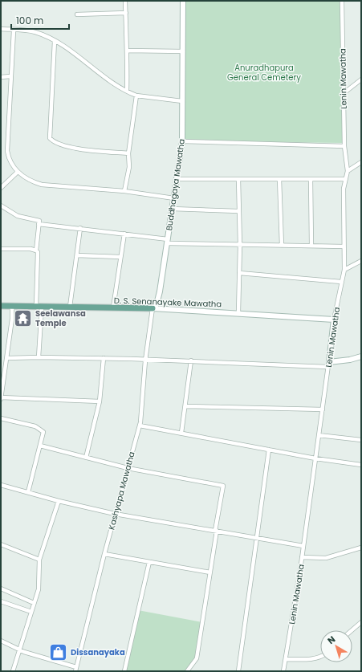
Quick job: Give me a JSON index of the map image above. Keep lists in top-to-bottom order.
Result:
{
  "streets": {
    "main road": ["Lenin Mawatha", "Buddhagaya Mawatha", "D. S. Senanayake Mawatha"],
    "street": ["Kashyapa Mawatha"]
  },
  "crossings": [
    ["Lenin Mawatha", "D. S. Senanayake Mawatha"],
    ["Buddhagaya Mawatha", "D. S. Senanayake Mawatha"],
    ["Buddhagaya Mawatha", "Kashyapa Mawatha"],
    ["D. S. Senanayake Mawatha", "Kashyapa Mawatha"]
  ],
  "parks": ["Anuradhapura General Cemetery"],
  "places": {
    "temple": ["Seelawansa Temple"],
    "shop": ["Dissanayaka"]
  },
  "scale_bar": "100 m",
  "north": "top left"
}
